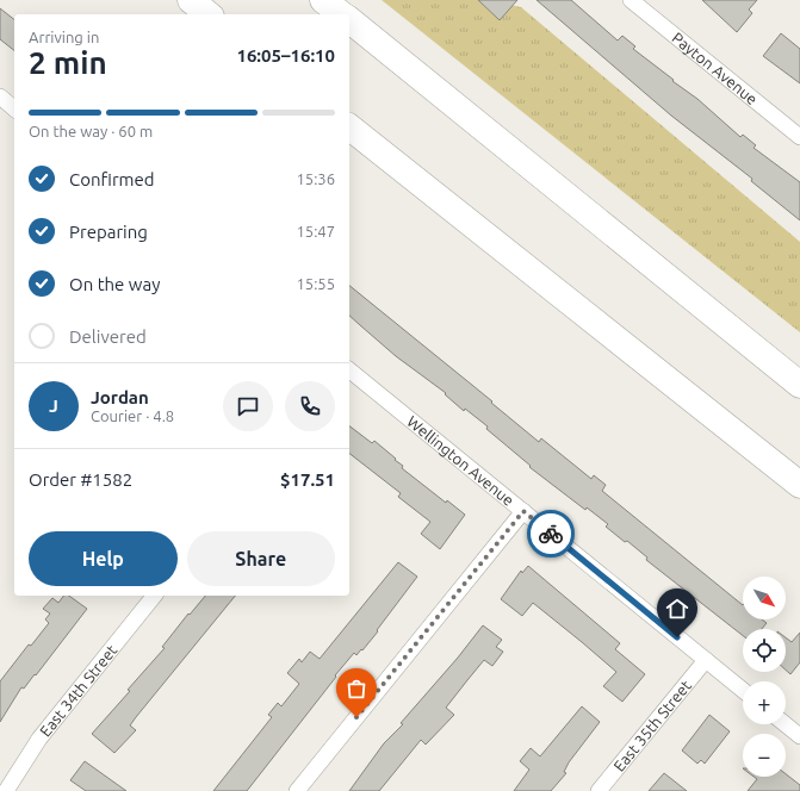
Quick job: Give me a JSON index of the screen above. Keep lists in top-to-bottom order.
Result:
{
  "streets": {
    "street": [
      "Payton Avenue",
      "Wellington Avenue",
      "East 34th Street",
      "East 35th Street"
    ]
  },
  "crossings": [
    ["Wellington Avenue", "East 35th Street"]
  ],
  "north": "bottom right",
  "page": {
    "heading": ["2 min", "Arriving in", "16:05–16:10"],
    "panel": [
      "Jordan",
      "Courier · 4.8",
      "Order #1582",
      "$17.51"
    ],
    "bar": "On the way · 60 m",
    "list": [
      ["Confirmed", "15:36"],
      ["Preparing", "15:47"],
      ["On the way", "15:55"],
      "Delivered"
    ],
    "round": "J",
    "buttons": ["Help", "Share"],
    "map_buttons": ["+", "−"]
  }
}
